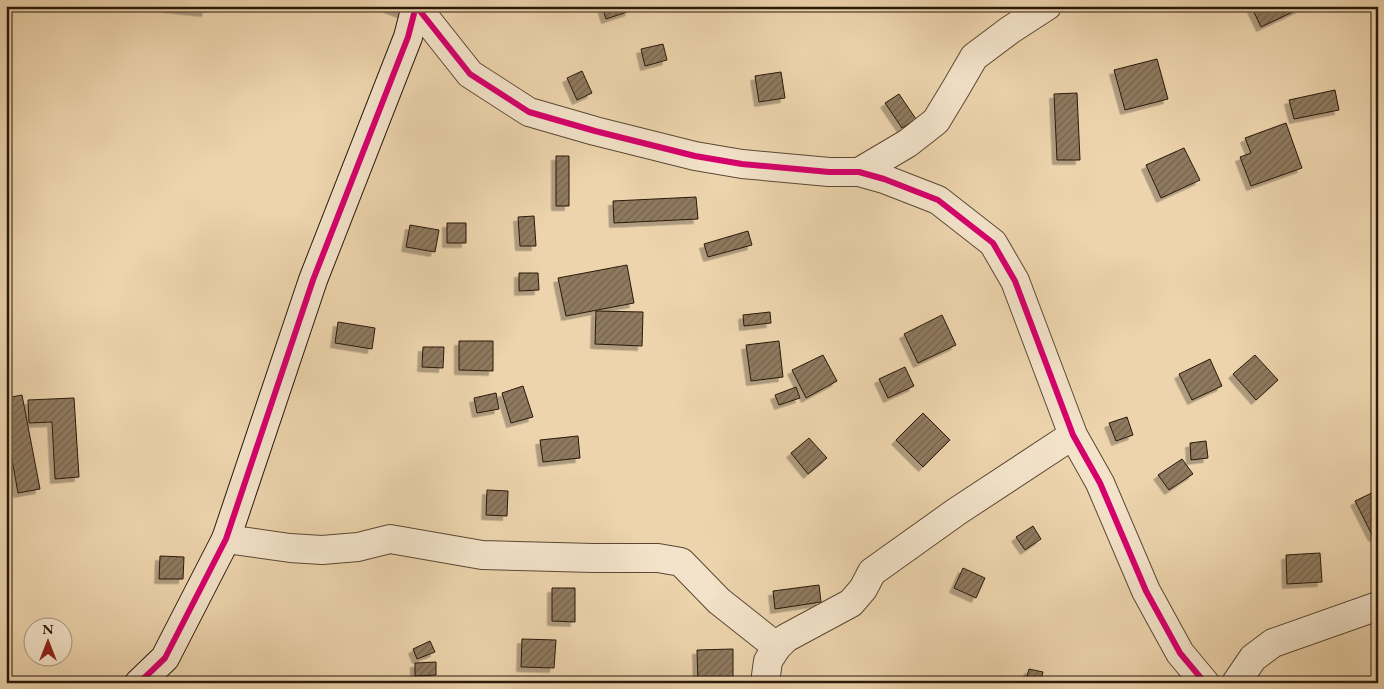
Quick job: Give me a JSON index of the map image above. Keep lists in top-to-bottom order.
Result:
{
  "north": "top"
}
